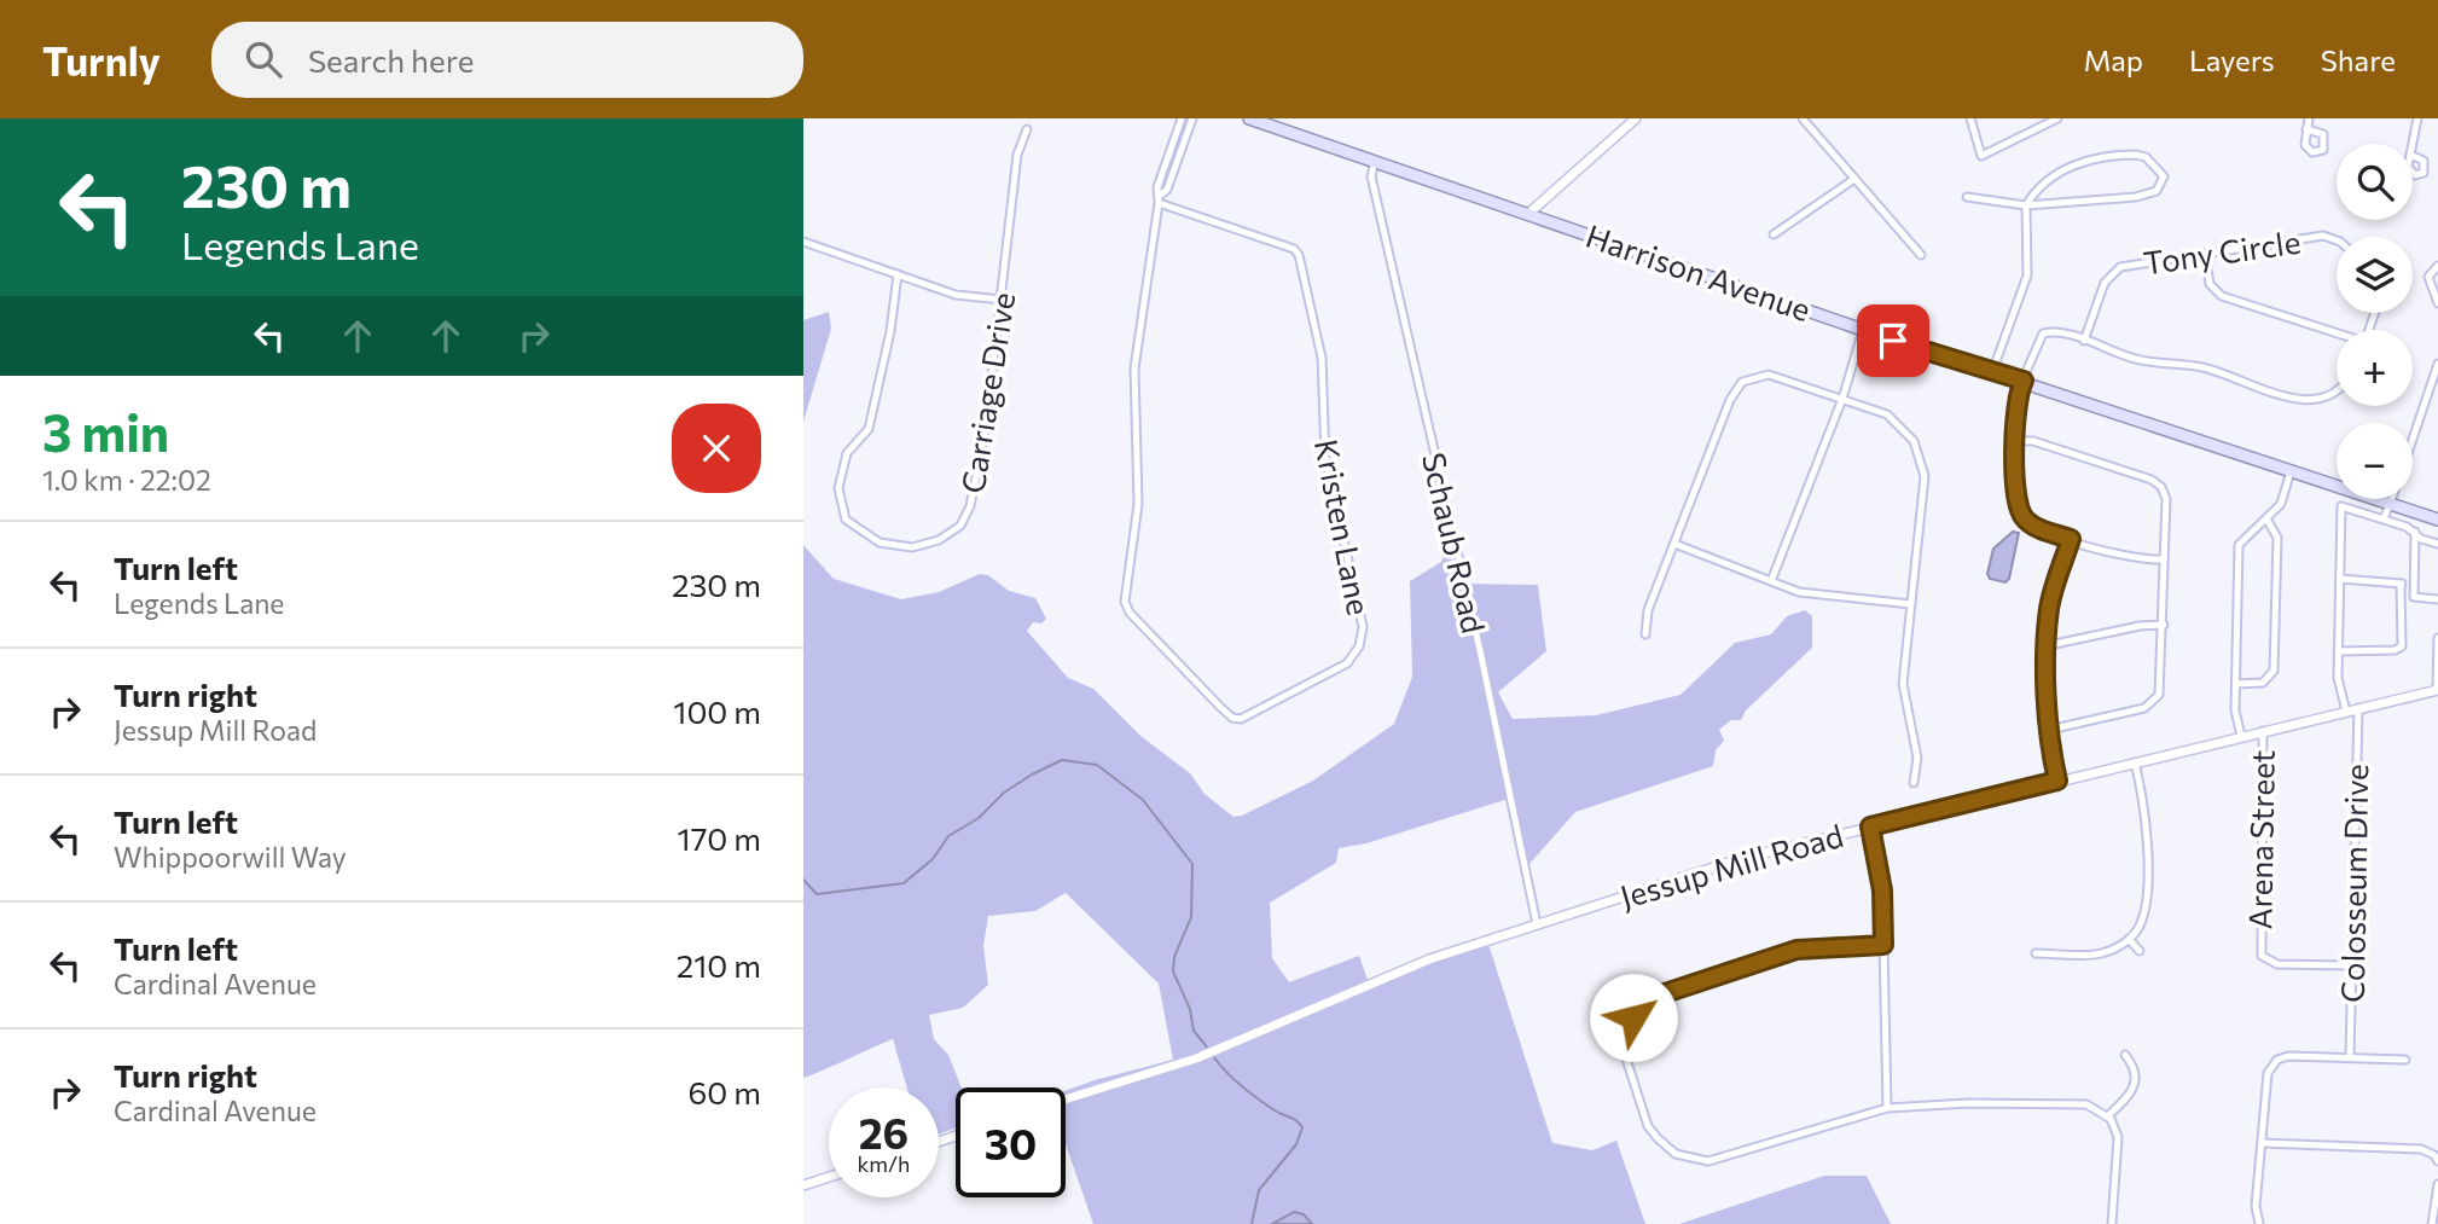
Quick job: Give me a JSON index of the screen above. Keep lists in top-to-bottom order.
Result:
{
  "streets": {
    "main road": ["Harrison Avenue"],
    "street": [
      "Tony Circle",
      "Carriage Drive",
      "Kristen Lane",
      "Schaub Road",
      "Arena Street",
      "Jessup Mill Road",
      "Colosseum Drive"
    ]
  },
  "crossings": [
    ["Harrison Avenue", "Schaub Road"],
    ["Schaub Road", "Jessup Mill Road"],
    ["Arena Street", "Jessup Mill Road"],
    ["Arena Street", "Colosseum Drive"],
    ["Jessup Mill Road", "Colosseum Drive"]
  ],
  "page": {
    "header": "Turnly",
    "search": "Search here",
    "nav": ["Map", "Layers", "Share"],
    "turn": ["230 m", "Legends Lane"],
    "map_buttons": ["+", "−"],
    "heading": ["3 min", "1.0 km · 22:02"],
    "list": [
      {
        "name": "Turn left",
        "note": "Legends Lane",
        "value": "230 m"
      },
      {
        "name": "Turn right",
        "note": "Jessup Mill Road",
        "value": "100 m"
      },
      {
        "name": "Turn left",
        "note": "Whippoorwill Way",
        "value": "170 m"
      },
      {
        "name": "Turn left",
        "note": "Cardinal Avenue",
        "value": "210 m"
      },
      {
        "name": "Turn right",
        "note": "Cardinal Avenue",
        "value": "60 m"
      }
    ],
    "speed": "26 km/h",
    "limit": "30"
  }
}
